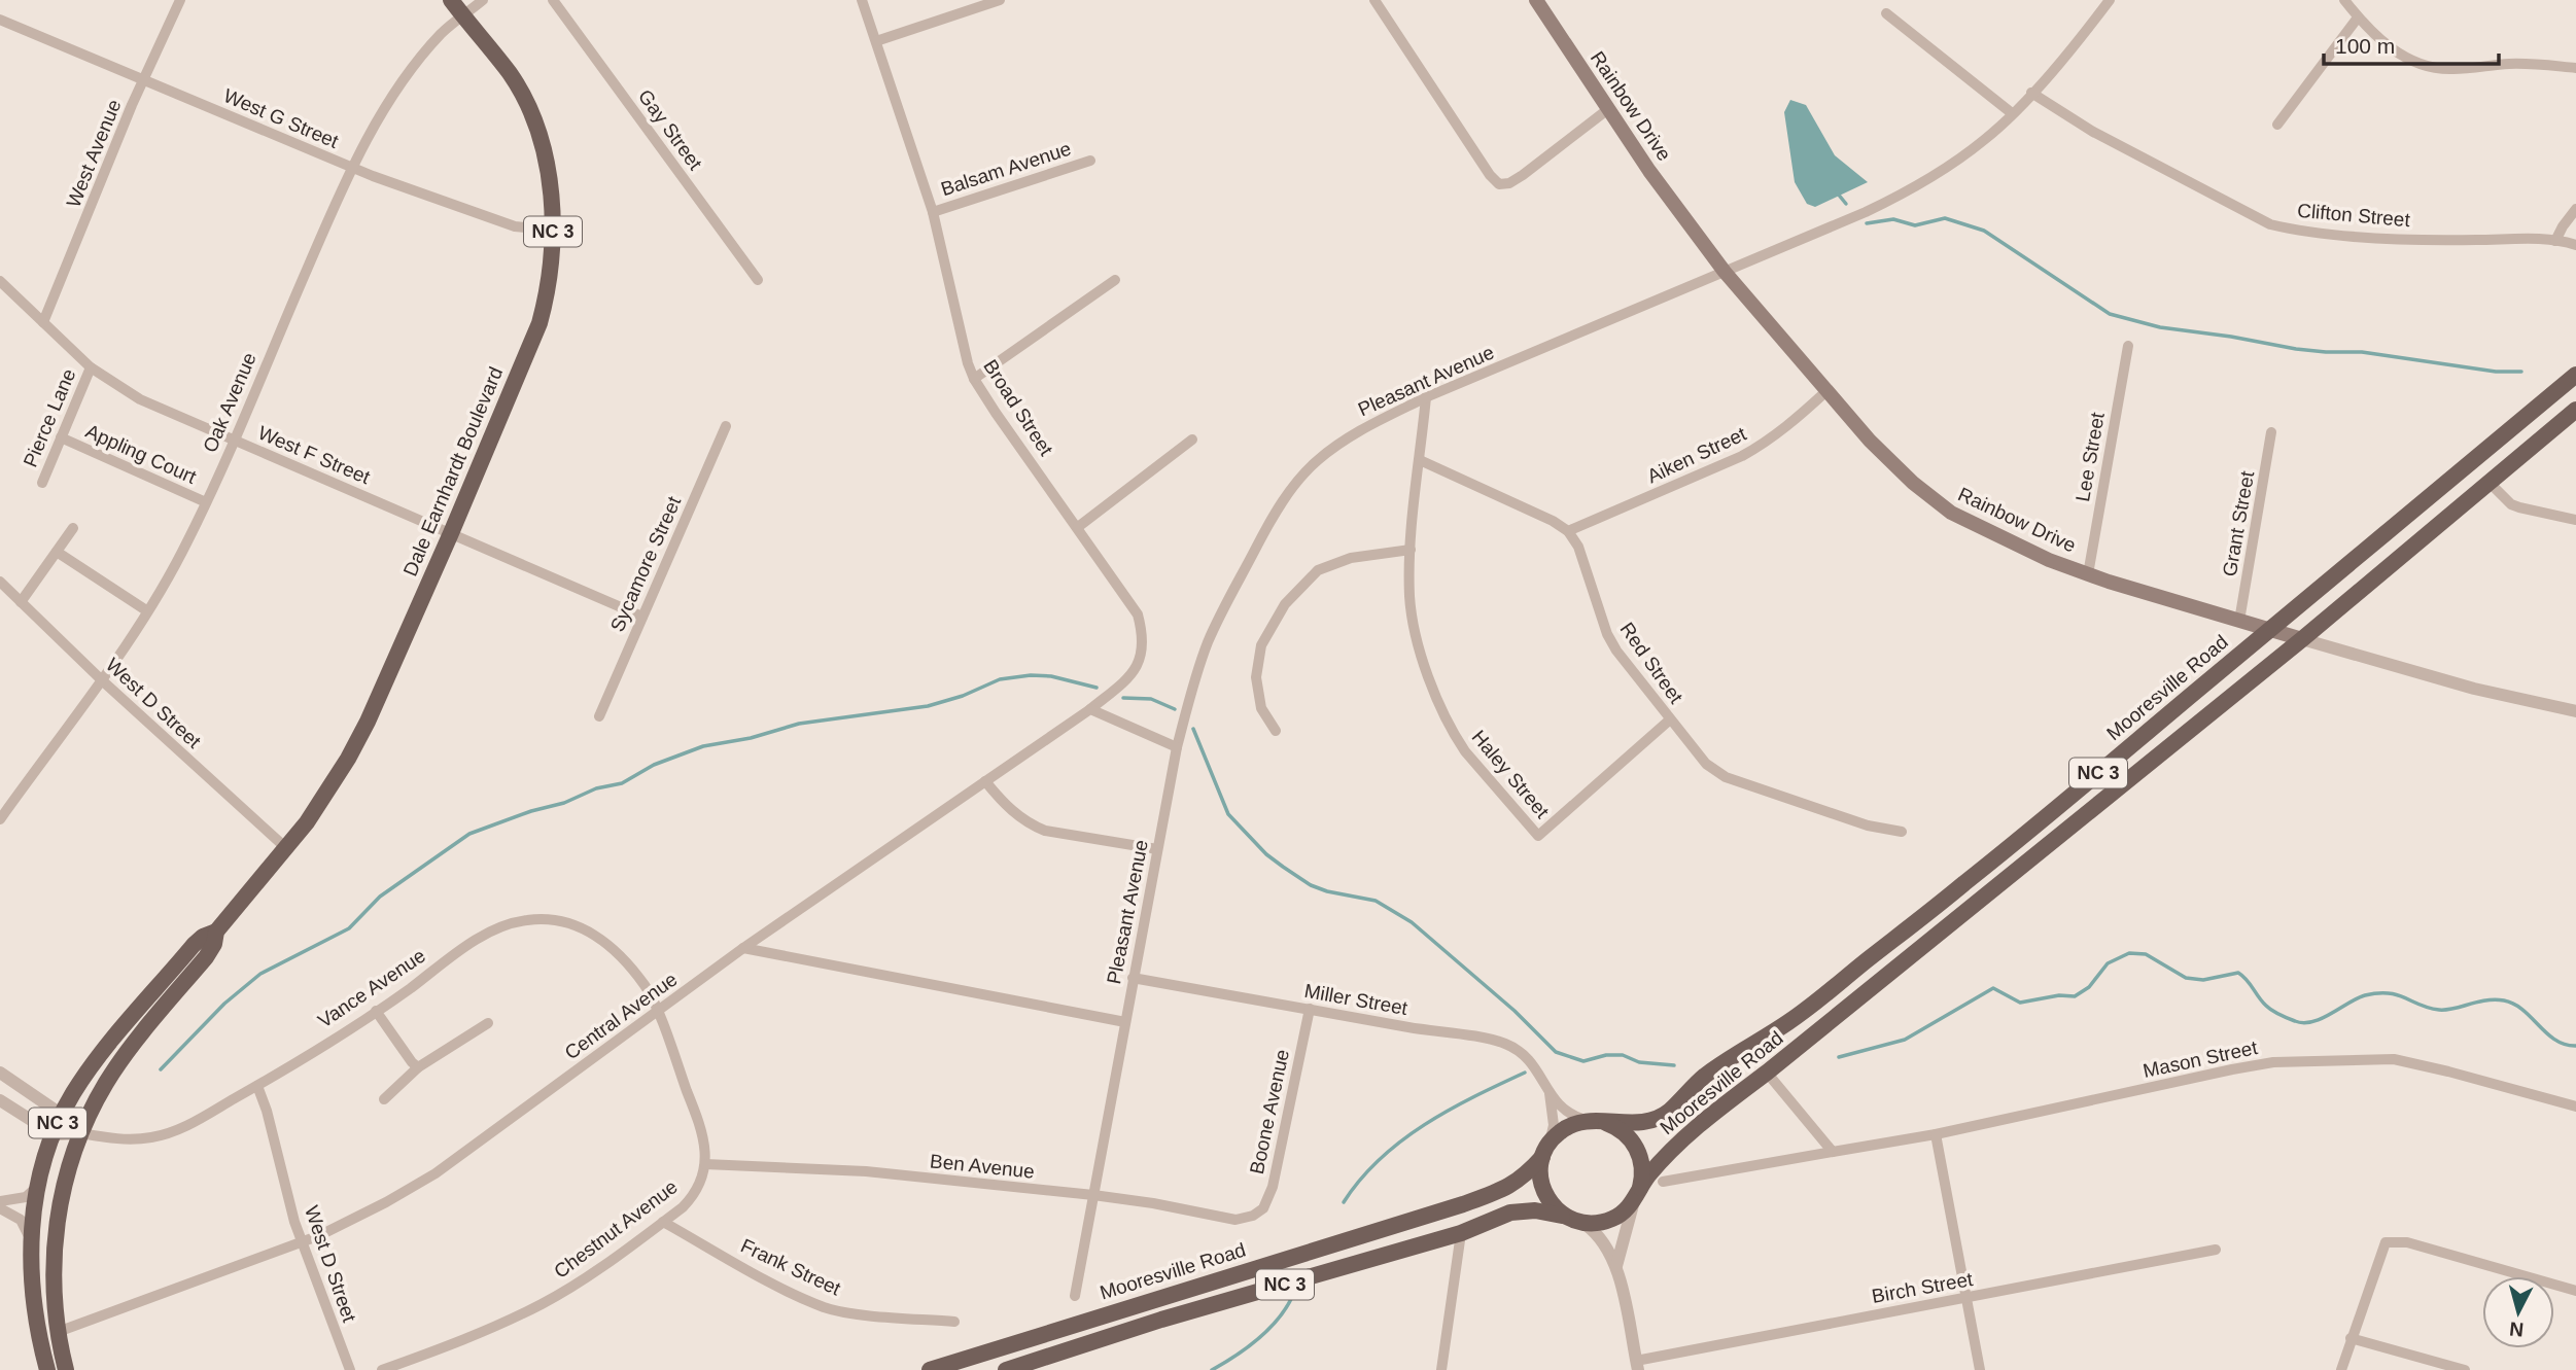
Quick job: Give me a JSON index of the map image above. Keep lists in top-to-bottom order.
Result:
{
  "streets": {
    "main road": [
      "Rainbow Drive",
      "NC 3",
      "Dale Earnhardt Boulevard",
      "Mooresville Road"
    ],
    "street": [
      "West G Street",
      "Gay Street",
      "West Avenue",
      "Balsam Avenue",
      "Clifton Street",
      "Pleasant Avenue",
      "Oak Avenue",
      "Broad Street",
      "Pierce Lane",
      "Appling Court",
      "West F Street",
      "Aiken Street",
      "Lee Street",
      "Grant Street",
      "Sycamore Street",
      "Red Street",
      "West D Street",
      "Haley Street",
      "Vance Avenue",
      "Miller Street",
      "Central Avenue",
      "Mason Street",
      "Boone Avenue",
      "Ben Avenue",
      "Chestnut Avenue",
      "Frank Street",
      "Birch Street"
    ]
  },
  "crossings": [
    ["Rainbow Drive", "Pleasant Avenue"],
    ["Rainbow Drive", "Aiken Street"],
    ["Rainbow Drive", "Lee Street"],
    ["Rainbow Drive", "Grant Street"],
    ["Rainbow Drive", "Mooresville Road"],
    ["West G Street", "West Avenue"],
    ["West G Street", "Oak Avenue"],
    ["West G Street", "Dale Earnhardt Boulevard"],
    ["West Avenue", "West F Street"],
    ["Balsam Avenue", "Broad Street"],
    ["Clifton Street", "Pleasant Avenue"],
    ["NC 3", "Mooresville Road"],
    ["NC 3", "Miller Street"],
    ["Pleasant Avenue", "Haley Street"],
    ["Pleasant Avenue", "Miller Street"],
    ["Pleasant Avenue", "Ben Avenue"],
    ["Oak Avenue", "Appling Court"],
    ["Oak Avenue", "West F Street"],
    ["Oak Avenue", "Dale Earnhardt Boulevard"],
    ["Oak Avenue", "West D Street"],
    ["Broad Street", "Central Avenue"],
    ["Pierce Lane", "Appling Court"],
    ["Pierce Lane", "West F Street"],
    ["West F Street", "Dale Earnhardt Boulevard"],
    ["West F Street", "Sycamore Street"],
    ["Aiken Street", "Red Street"],
    ["Dale Earnhardt Boulevard", "West D Street"],
    ["Dale Earnhardt Boulevard", "Vance Avenue"],
    ["Dale Earnhardt Boulevard", "Central Avenue"],
    ["Red Street", "Haley Street"],
    ["Mooresville Road", "Miller Street"],
    ["West D Street", "Vance Avenue"],
    ["West D Street", "Central Avenue"],
    ["Vance Avenue", "Central Avenue"],
    ["Miller Street", "Boone Avenue"],
    ["Boone Avenue", "Ben Avenue"],
    ["Ben Avenue", "Chestnut Avenue"],
    ["Chestnut Avenue", "Frank Street"]
  ],
  "scale_bar": "100 m",
  "north": "bottom"
}
